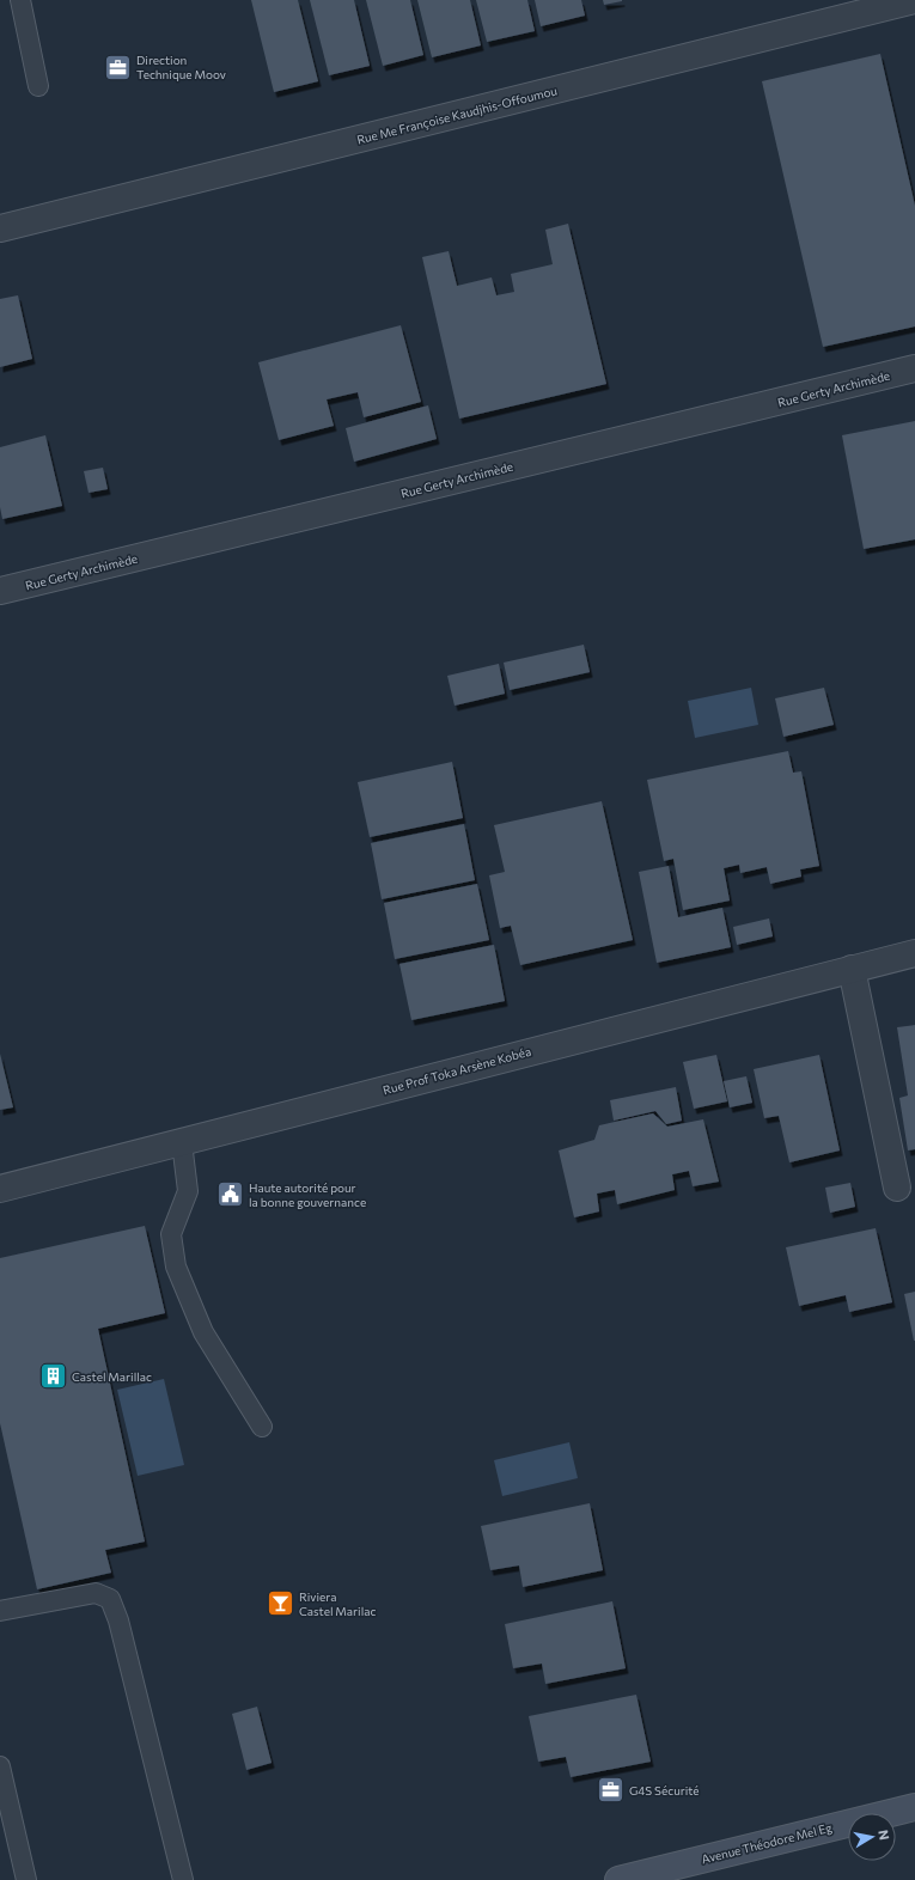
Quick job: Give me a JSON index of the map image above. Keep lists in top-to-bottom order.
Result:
{
  "streets": {
    "main road": ["Avenue Théodore Mel Eg"],
    "street": ["Rue Me Françoise Kaudjhis-Offoumou", "Rue Gerty Archimède", "Rue Prof Toka Arsène Kobéa"]
  },
  "places": {
    "office": ["Direction Technique Moov", "G4S Sécurité"],
    "public building": ["Haute autorité pour la bonne gouvernance"],
    "building": ["Castel Marillac"],
    "bar": ["Riviera Castel Marilac"]
  },
  "north": "right"
}
